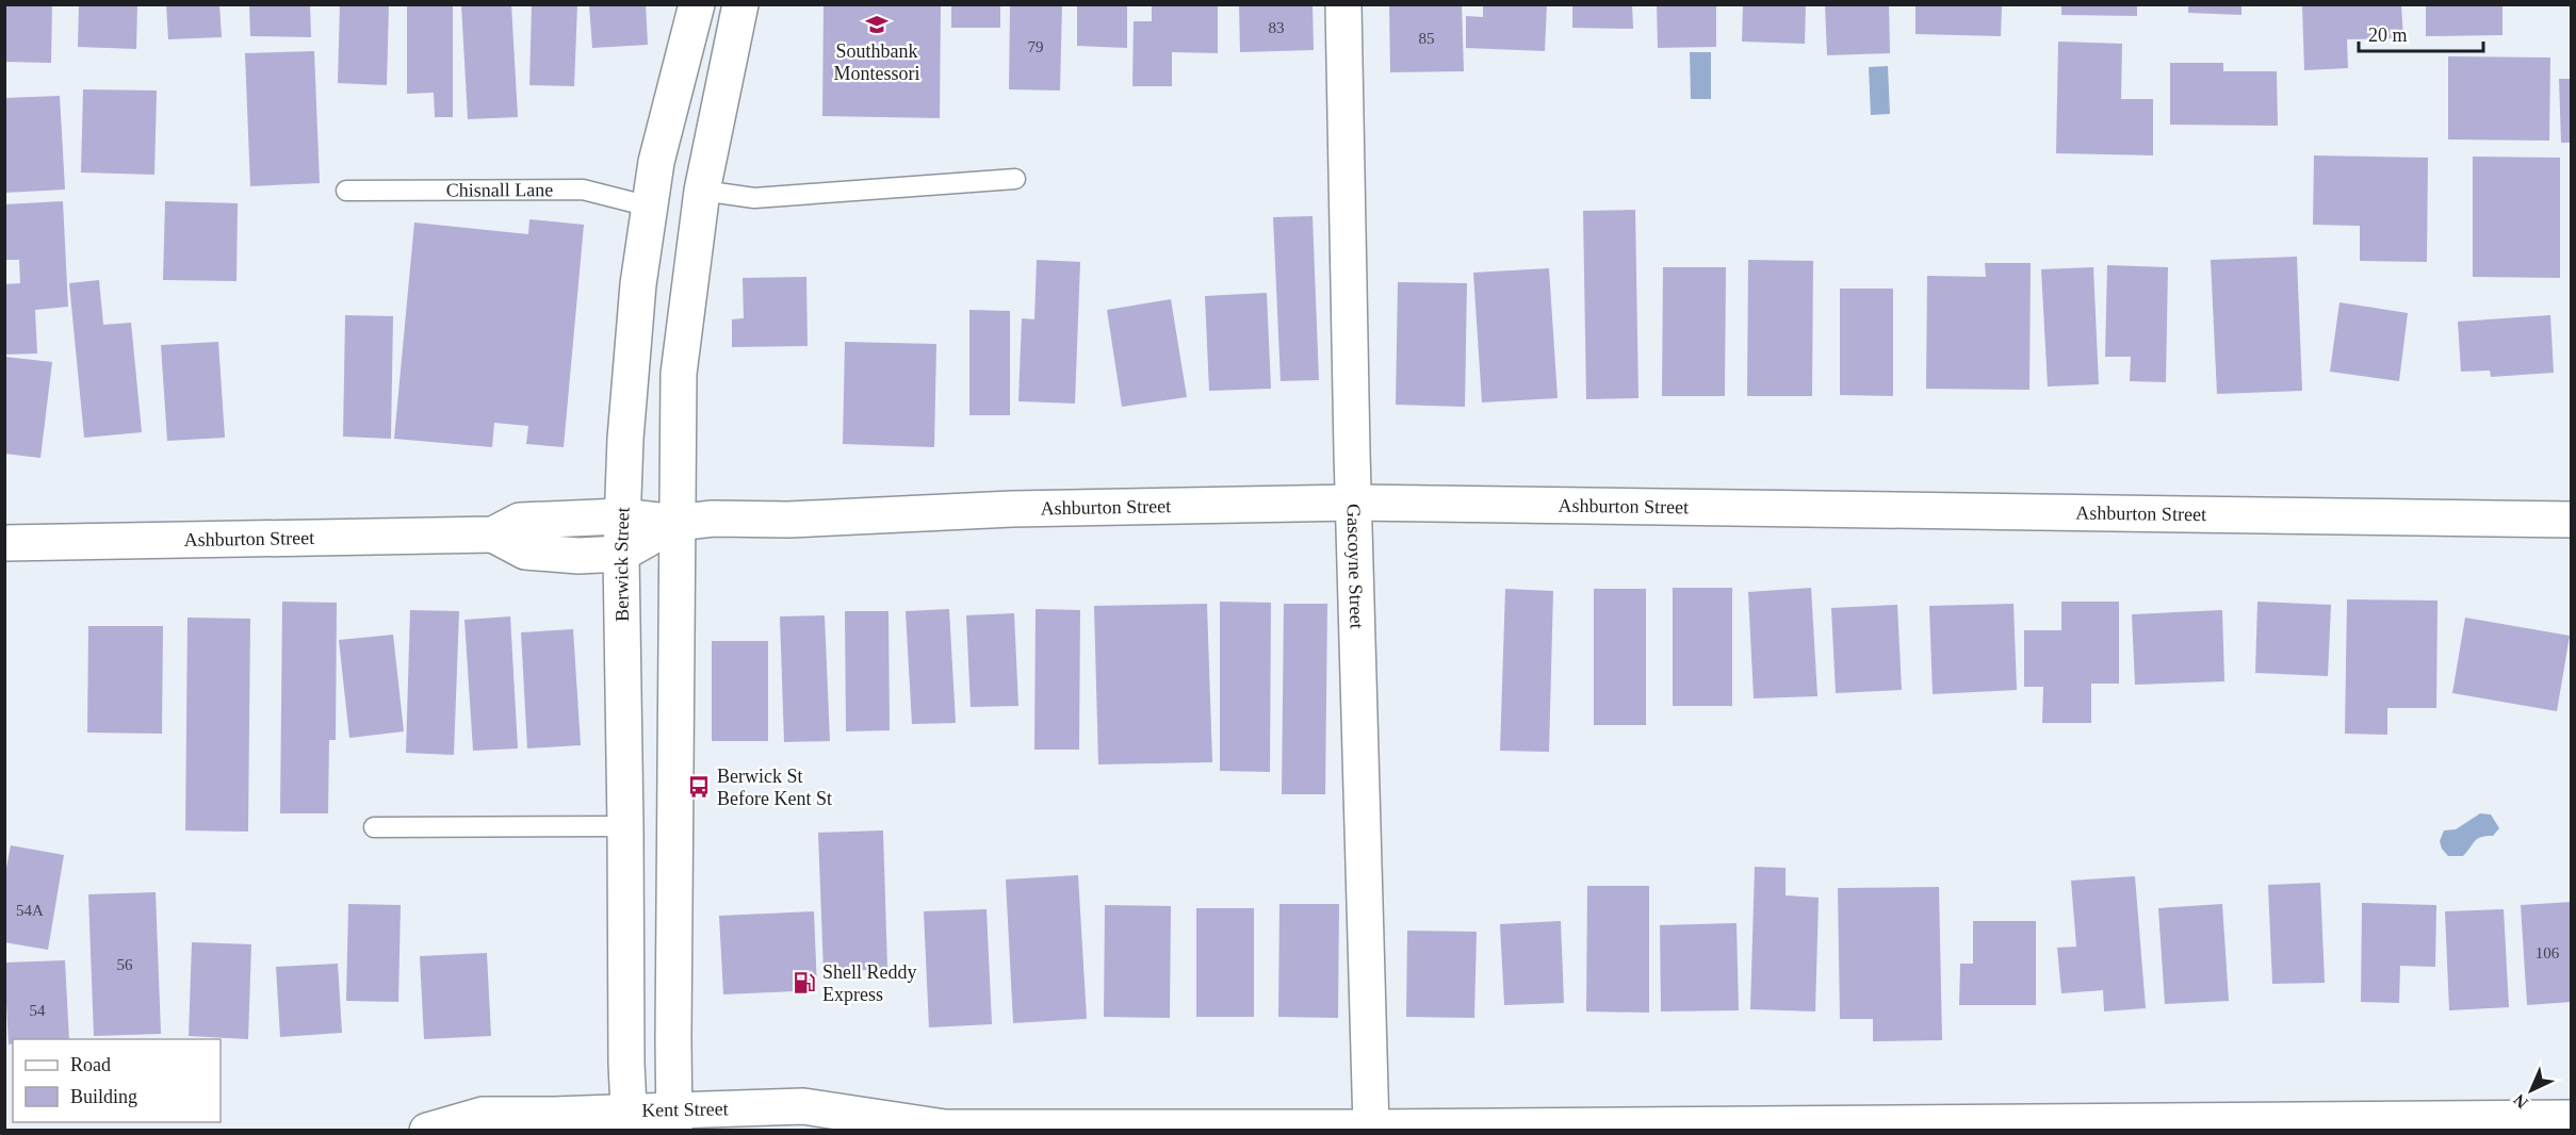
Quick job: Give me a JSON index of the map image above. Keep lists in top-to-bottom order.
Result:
{
  "streets": {
    "main road": [
      "Ashburton Street",
      "Berwick Street",
      "Gascoyne Street",
      "Kent Street"
    ],
    "lane": ["Chisnall Lane"]
  },
  "crossings": [
    ["Chisnall Lane", "Berwick Street"],
    ["Ashburton Street", "Berwick Street"],
    ["Ashburton Street", "Gascoyne Street"],
    ["Berwick Street", "Kent Street"],
    ["Gascoyne Street", "Kent Street"]
  ],
  "places": {
    "school or university": ["Southbank Montessori"],
    "bus stop": ["Berwick St Before Kent St"],
    "fuel station": ["Shell Reddy Express"]
  },
  "house_numbers": [
    "83",
    "85",
    "79",
    "54A",
    "106",
    "56",
    "54"
  ],
  "legend": ["Road", "Building"],
  "scale_bar": "20 m",
  "north": "bottom left"
}
